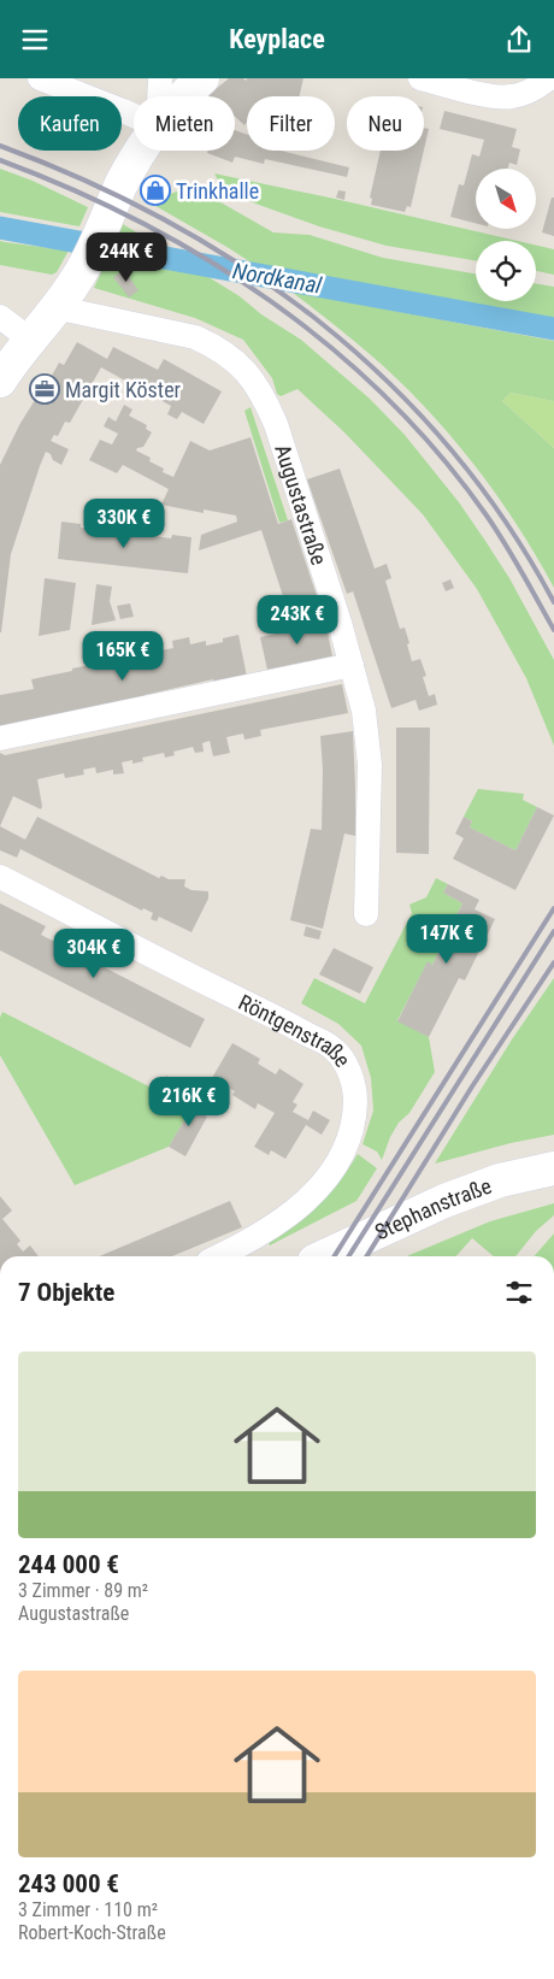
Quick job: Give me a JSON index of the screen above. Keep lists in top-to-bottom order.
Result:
{
  "streets": {
    "main road": ["Stephanstraße"],
    "street": ["Augustastraße", "Röntgenstraße"]
  },
  "water": ["Nordkanal"],
  "places": {
    "shop": ["Trinkhalle"],
    "office": ["Margit Köster"]
  },
  "north": "bottom right",
  "page": {
    "header": "Keyplace",
    "chip": [
      "Kaufen",
      "Mieten",
      "Filter",
      "Neu"
    ],
    "price": [
      "244K €",
      "330K €",
      "243K €",
      "165K €",
      "147K €",
      "304K €",
      "216K €"
    ],
    "heading": "7 Objekte",
    "list": [
      {
        "name": "244 000 €",
        "note": "3 Zimmer · 89 m² · Augustastraße"
      },
      {
        "name": "243 000 €",
        "note": "3 Zimmer · 110 m² · Robert-Koch-Straße"
      }
    ]
  }
}
